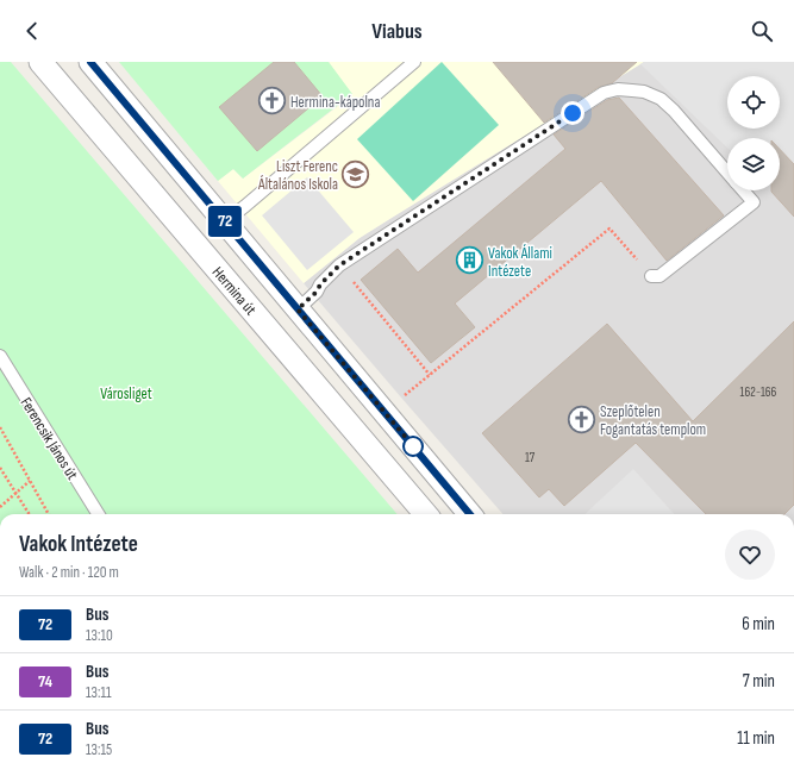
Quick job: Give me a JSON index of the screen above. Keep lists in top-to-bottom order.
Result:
{
  "streets": {
    "street": ["Hermina út"],
    "lane": ["Ferencsik János út"]
  },
  "parks": ["Városliget"],
  "places": {
    "church": ["Hermina-kápolna", "Szeplőtelen Fogantatás templom"],
    "school or university": ["Liszt Ferenc Általános Iskola"],
    "building": ["Vakok Állami Intézete"]
  },
  "lines": ["bus line 72"],
  "house_numbers": ["162-166", "17"],
  "page": {
    "header": "Viabus",
    "on_map": "72",
    "heading": ["Vakok Intézete", "Walk · 2 min · 120 m"],
    "list": [
      {
        "mark": "72",
        "name": "Bus",
        "note": "13:10",
        "value": "6 min"
      },
      {
        "mark": "74",
        "name": "Bus",
        "note": "13:11",
        "value": "7 min"
      },
      {
        "mark": "72",
        "name": "Bus",
        "note": "13:15",
        "value": "11 min"
      }
    ]
  }
}
